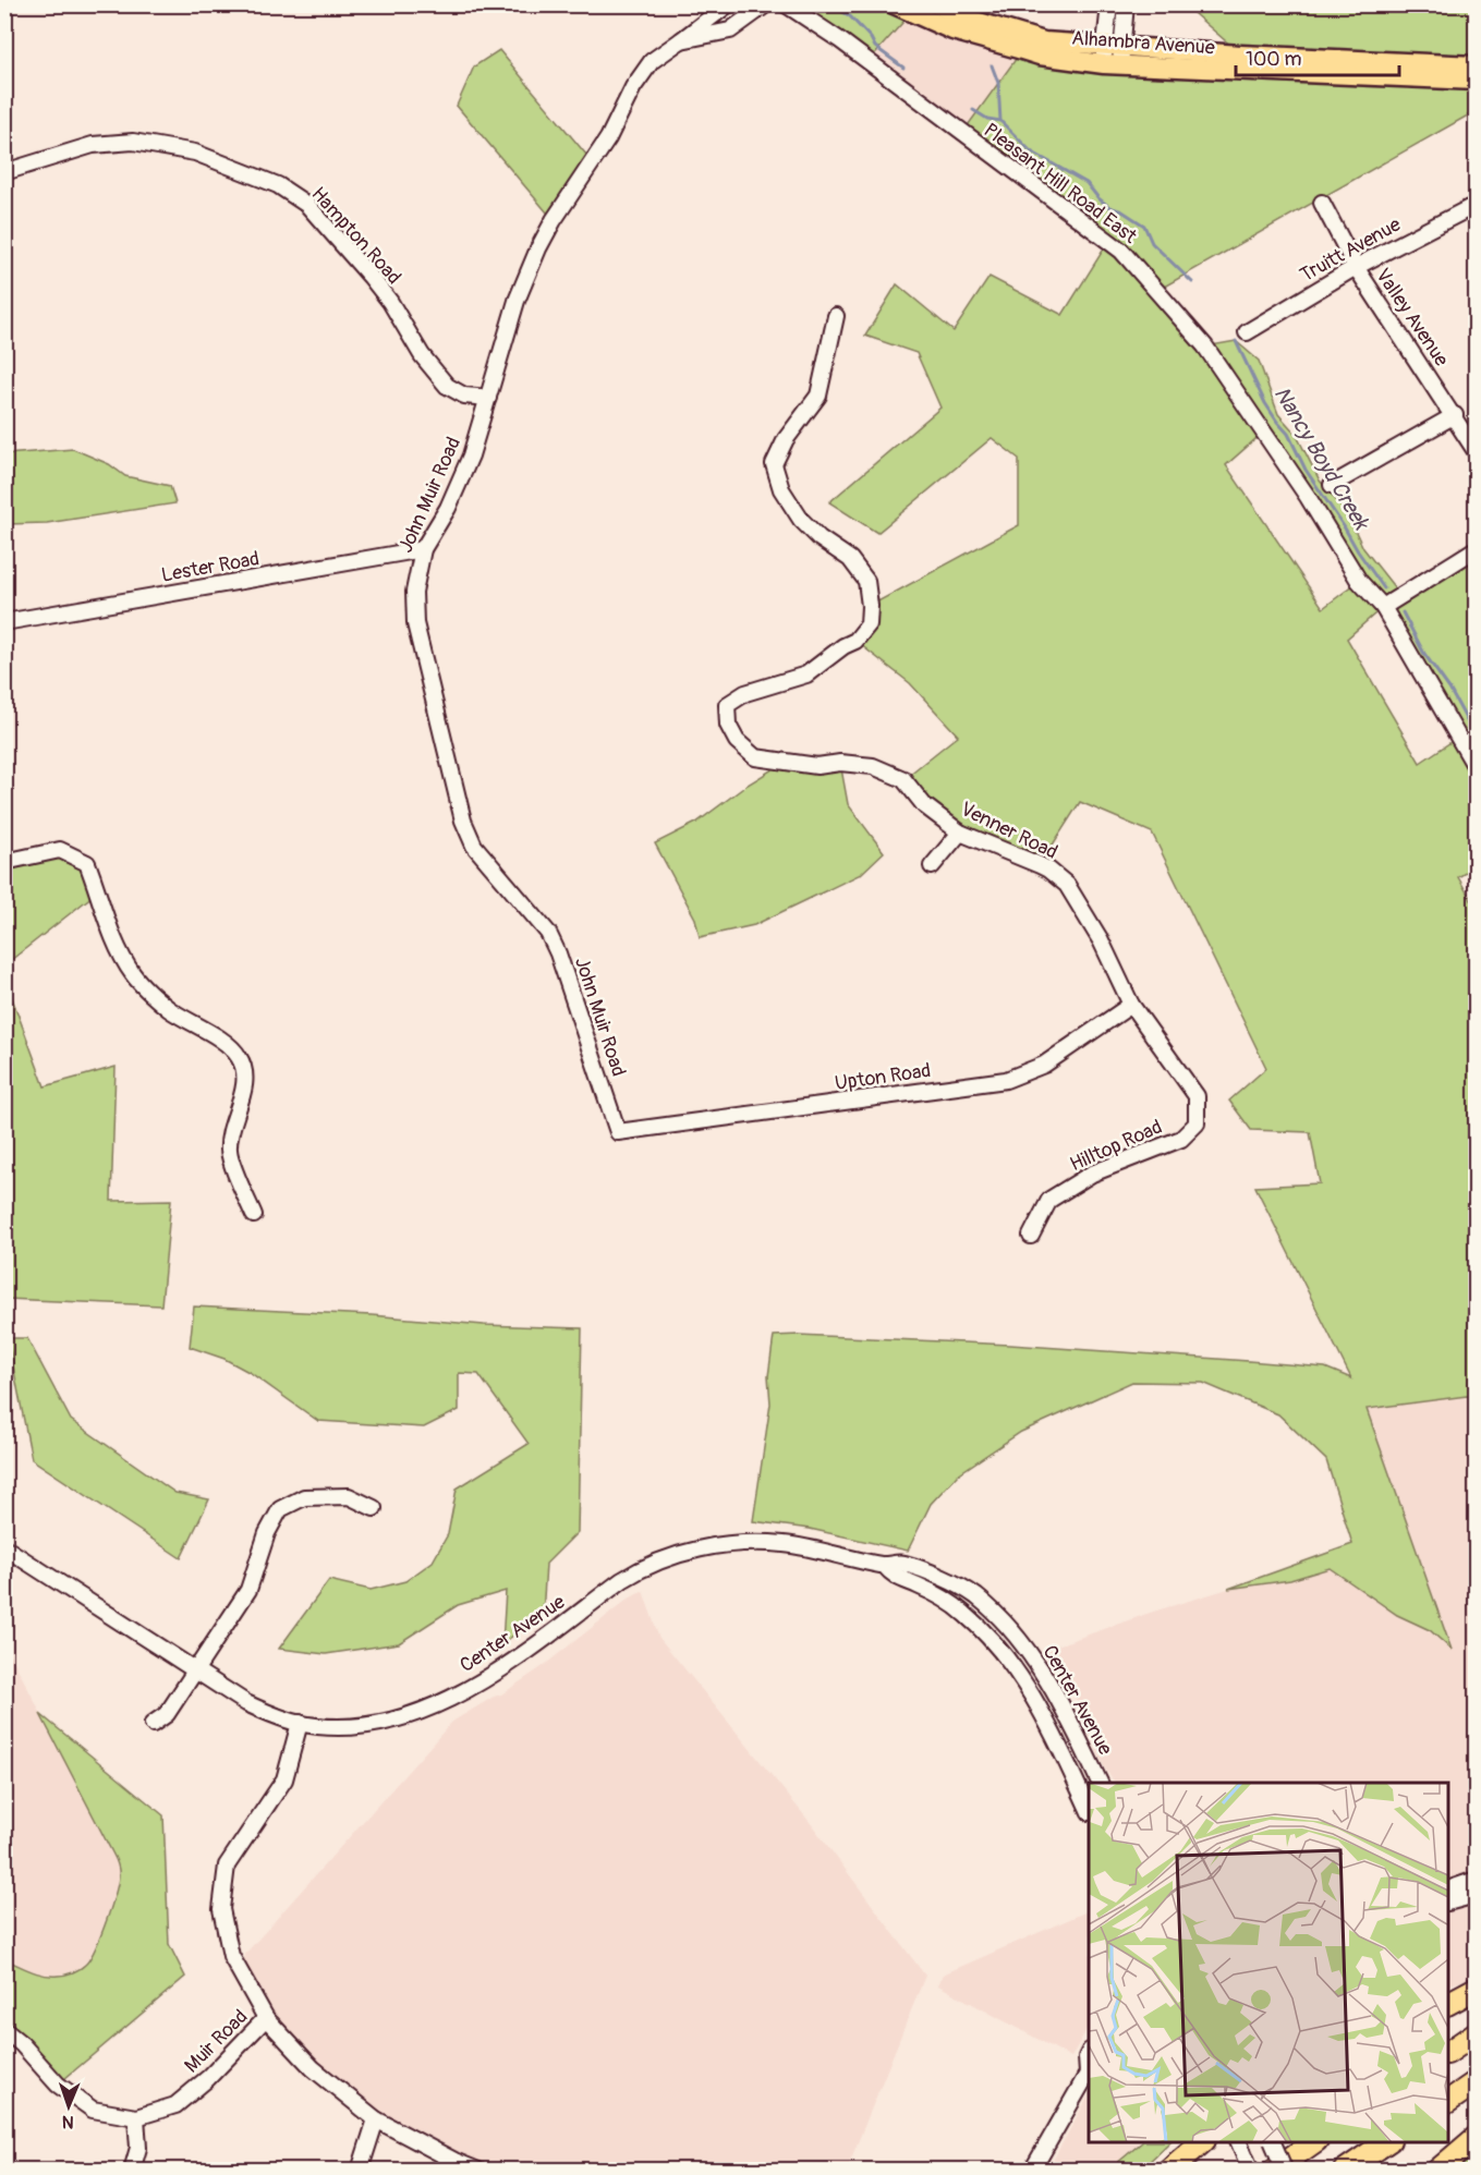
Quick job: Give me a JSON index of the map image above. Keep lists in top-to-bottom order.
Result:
{
  "streets": {
    "main road": ["Alhambra Avenue"],
    "street": [
      "Pleasant Hill Road East",
      "Hampton Road",
      "Truitt Avenue",
      "Valley Avenue",
      "John Muir Road",
      "Lester Road",
      "Venner Road",
      "Upton Road",
      "Hilltop Road",
      "Center Avenue",
      "Muir Road"
    ]
  },
  "crossings": [
    ["Hampton Road", "John Muir Road"],
    ["Truitt Avenue", "Valley Avenue"],
    ["John Muir Road", "Lester Road"],
    ["John Muir Road", "Upton Road"],
    ["Venner Road", "Upton Road"],
    ["Venner Road", "Hilltop Road"]
  ],
  "water": ["Nancy Boyd Creek"],
  "scale_bar": "100 m",
  "north": "bottom"
}
